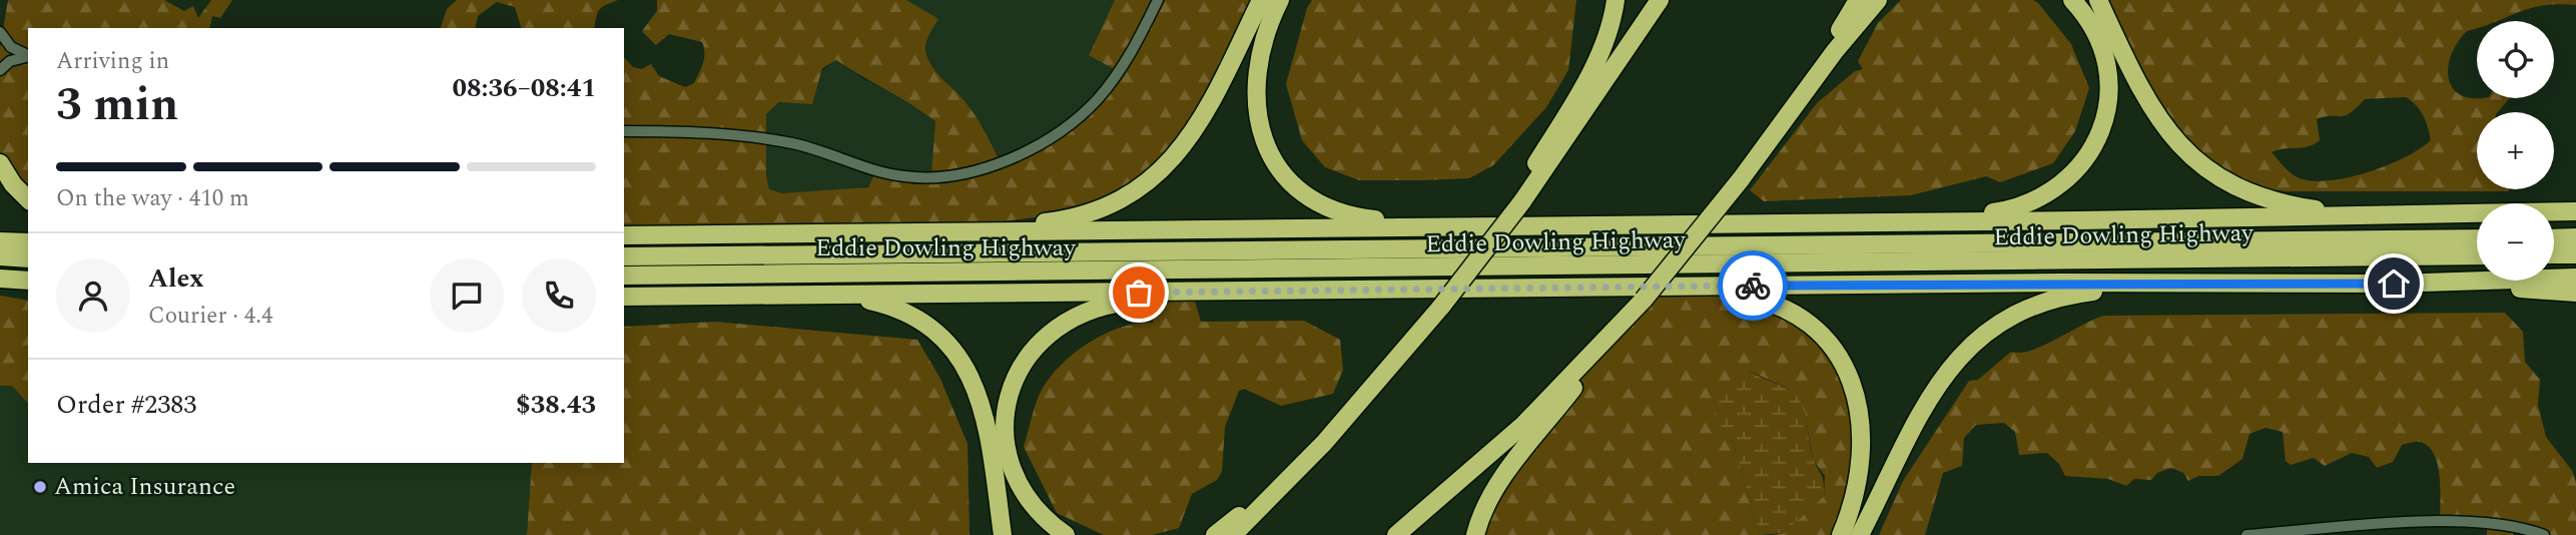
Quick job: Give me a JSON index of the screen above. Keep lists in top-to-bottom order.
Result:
{
  "streets": {
    "highway": ["Eddie Dowling Highway"]
  },
  "places": ["Amica Insurance"],
  "page": {
    "map_buttons": ["+", "−"],
    "heading": ["3 min", "Arriving in", "08:36–08:41"],
    "panel": [
      "Alex",
      "Courier · 4.4",
      "Order #2383",
      "$38.43"
    ],
    "bar": "On the way · 410 m"
  }
}
